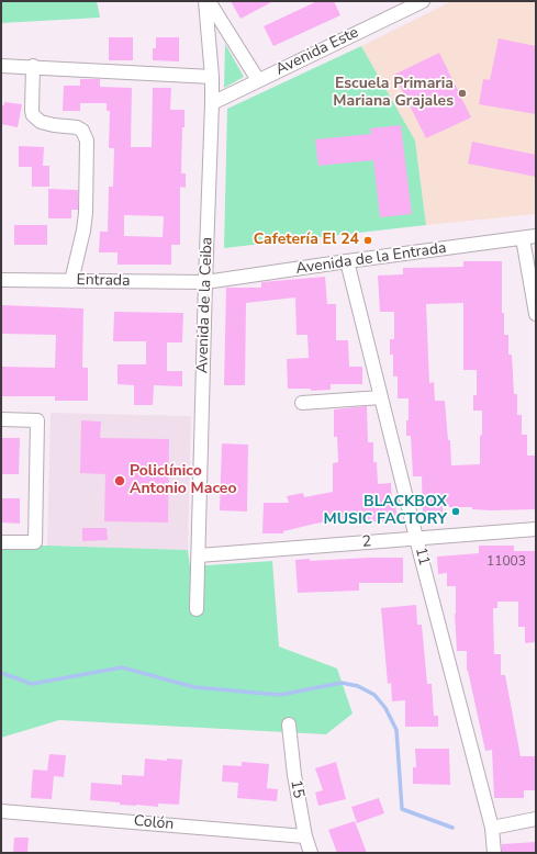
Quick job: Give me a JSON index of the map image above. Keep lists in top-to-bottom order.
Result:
{
  "streets": {
    "street": [
      "Avenida Este",
      "Avenida de la Entrada",
      "Entrada",
      "Avenida de la Ceiba",
      "2",
      "11",
      "15",
      "Colón"
    ]
  },
  "crossings": [
    ["Avenida Este", "Avenida de la Ceiba"],
    ["Avenida de la Entrada", "Entrada"],
    ["Avenida de la Entrada", "Avenida de la Ceiba"],
    ["Avenida de la Entrada", "11"],
    ["Entrada", "Avenida de la Ceiba"],
    ["Avenida de la Ceiba", "2"],
    ["2", "11"],
    ["15", "Colón"]
  ],
  "places": [
    "Escuela Primaria Mariana Grajales",
    "Cafetería El 24",
    "Policlínico Antonio Maceo",
    "BLACKBOX MUSIC FACTORY"
  ],
  "house_numbers": ["11003"]
}
